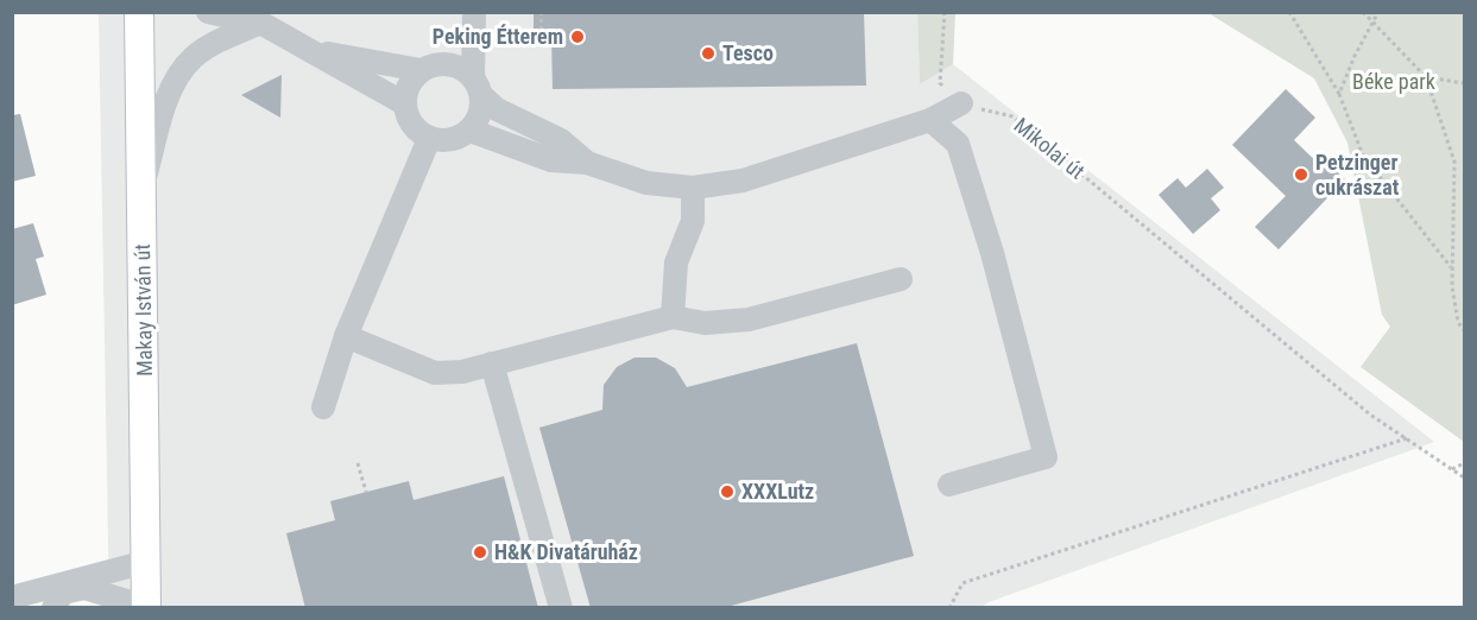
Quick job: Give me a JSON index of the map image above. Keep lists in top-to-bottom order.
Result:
{
  "streets": {
    "main road": ["Makay István út"],
    "path": ["Mikolai út"]
  },
  "parks": ["Béke park"],
  "places": [
    "Peking Étterem",
    "Tesco",
    "Petzinger cukrászat",
    "XXXLutz",
    "H&K Divatáruház"
  ]
}
